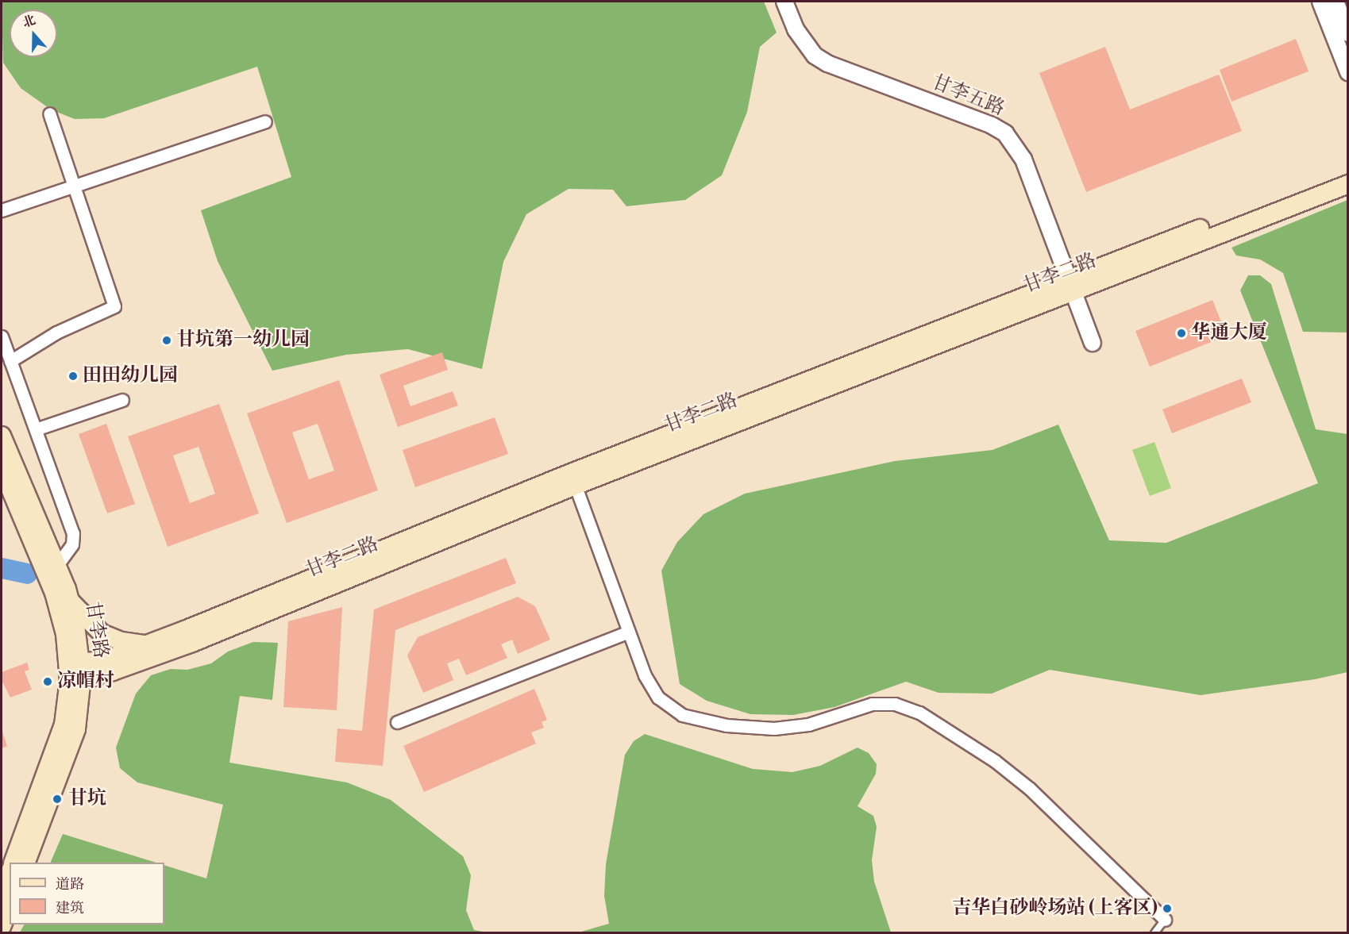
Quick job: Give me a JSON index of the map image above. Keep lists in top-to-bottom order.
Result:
{
  "streets": {
    "main road": ["甘李二路", "甘李路"],
    "street": ["甘李五路"]
  },
  "crossings": [
    ["甘李五路", "甘李二路"],
    ["甘李二路", "甘李路"]
  ],
  "places": [
    "华通大厦",
    "甘坑第一幼儿园",
    "田田幼儿园",
    "凉帽村",
    "甘坑",
    "吉华白砂岭场站 (上客区)"
  ],
  "legend": ["道路", "建筑"],
  "north": "top"
}
